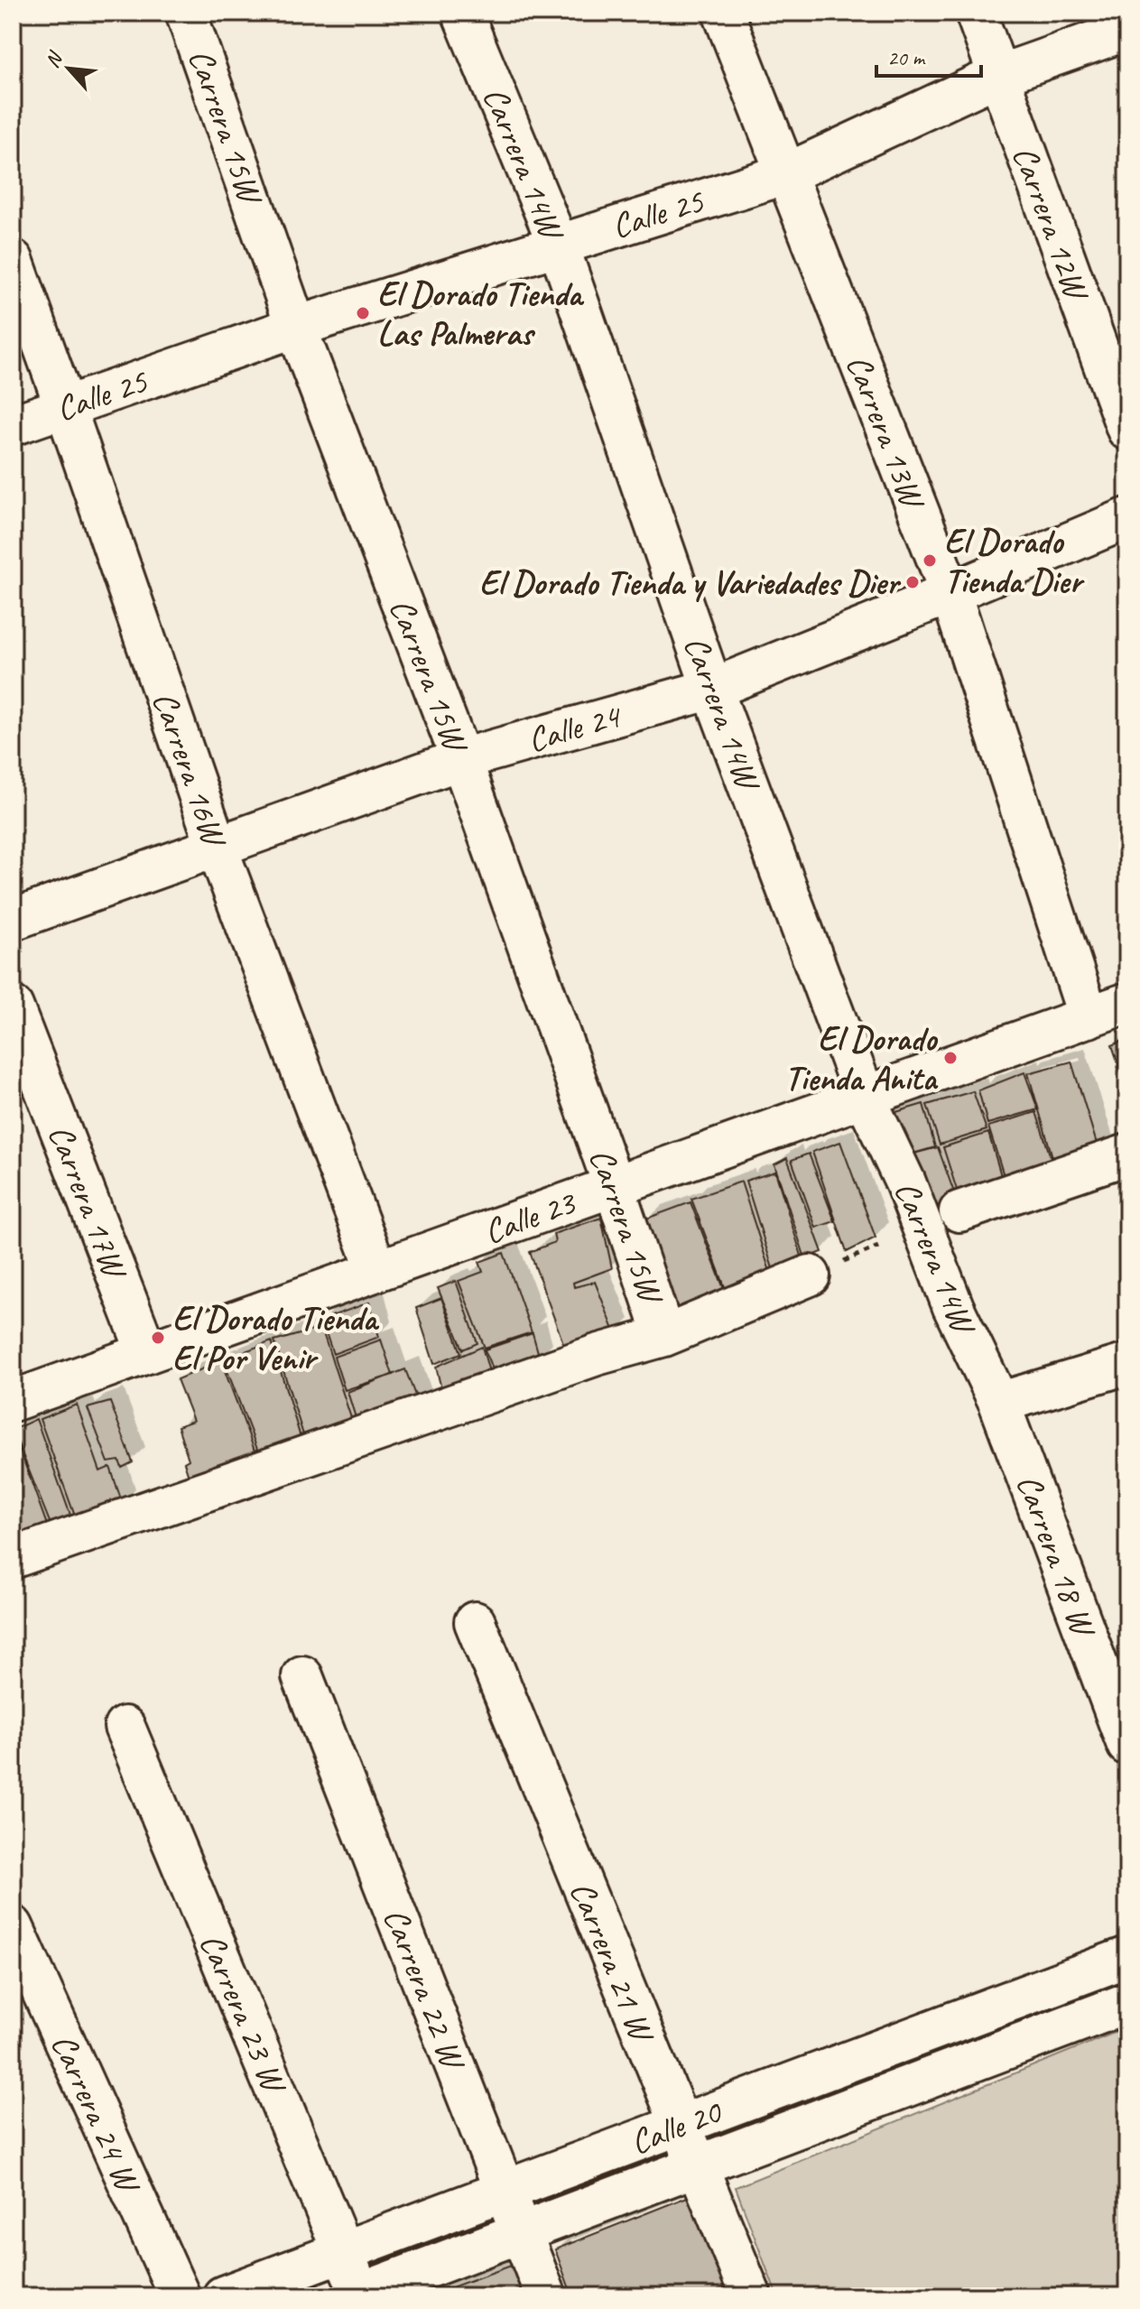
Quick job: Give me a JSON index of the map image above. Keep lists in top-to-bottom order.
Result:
{
  "streets": {
    "street": [
      "Carrera 15W",
      "Carrera 14W",
      "Calle 25",
      "Carrera 12W",
      "Carrera 13W",
      "Calle 24",
      "Carrera 16W",
      "Carrera 17W",
      "Calle 23",
      "Carrera 18 W",
      "Carrera 21 W",
      "Carrera 22 W",
      "Carrera 23 W",
      "Carrera 24 W",
      "Calle 20"
    ]
  },
  "crossings": [
    ["Carrera 15W", "Calle 25"],
    ["Carrera 15W", "Calle 24"],
    ["Carrera 15W", "Calle 23"],
    ["Carrera 14W", "Calle 25"],
    ["Carrera 14W", "Calle 24"],
    ["Carrera 14W", "Calle 23"],
    ["Carrera 14W", "Carrera 18 W"],
    ["Calle 25", "Carrera 12W"],
    ["Calle 25", "Carrera 13W"],
    ["Calle 25", "Carrera 16W"],
    ["Carrera 13W", "Calle 24"],
    ["Carrera 13W", "Calle 23"],
    ["Calle 24", "Carrera 16W"],
    ["Carrera 16W", "Calle 23"],
    ["Carrera 17W", "Calle 23"],
    ["Carrera 21 W", "Calle 20"],
    ["Carrera 22 W", "Calle 20"],
    ["Carrera 23 W", "Calle 20"]
  ],
  "places": [
    "El Dorado Tienda Las Palmeras",
    "El Dorado Tienda Dier",
    "El Dorado Tienda y Variedades Dier",
    "El Dorado Tienda Anita",
    "El Dorado Tienda El Por Venir"
  ],
  "scale_bar": "20 m",
  "north": "top left"
}
